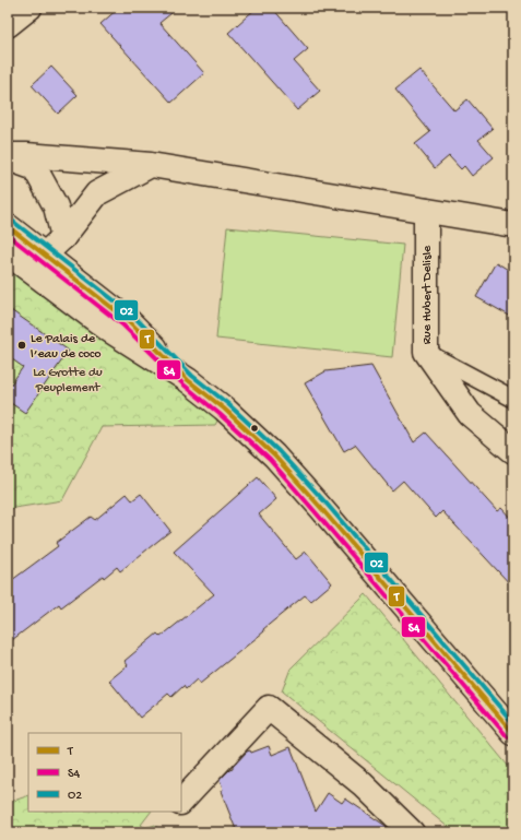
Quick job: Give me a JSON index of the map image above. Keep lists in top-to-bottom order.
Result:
{
  "streets": {
    "main road": ["Rue Hubert Delisle"]
  },
  "parks": ["La Grotte du Peuplement"],
  "places": ["Le Palais de l’eau de coco"],
  "lines": ["transit line O2", "transit line T", "transit line S4"],
  "legend": ["T", "S4", "O2"]
}
